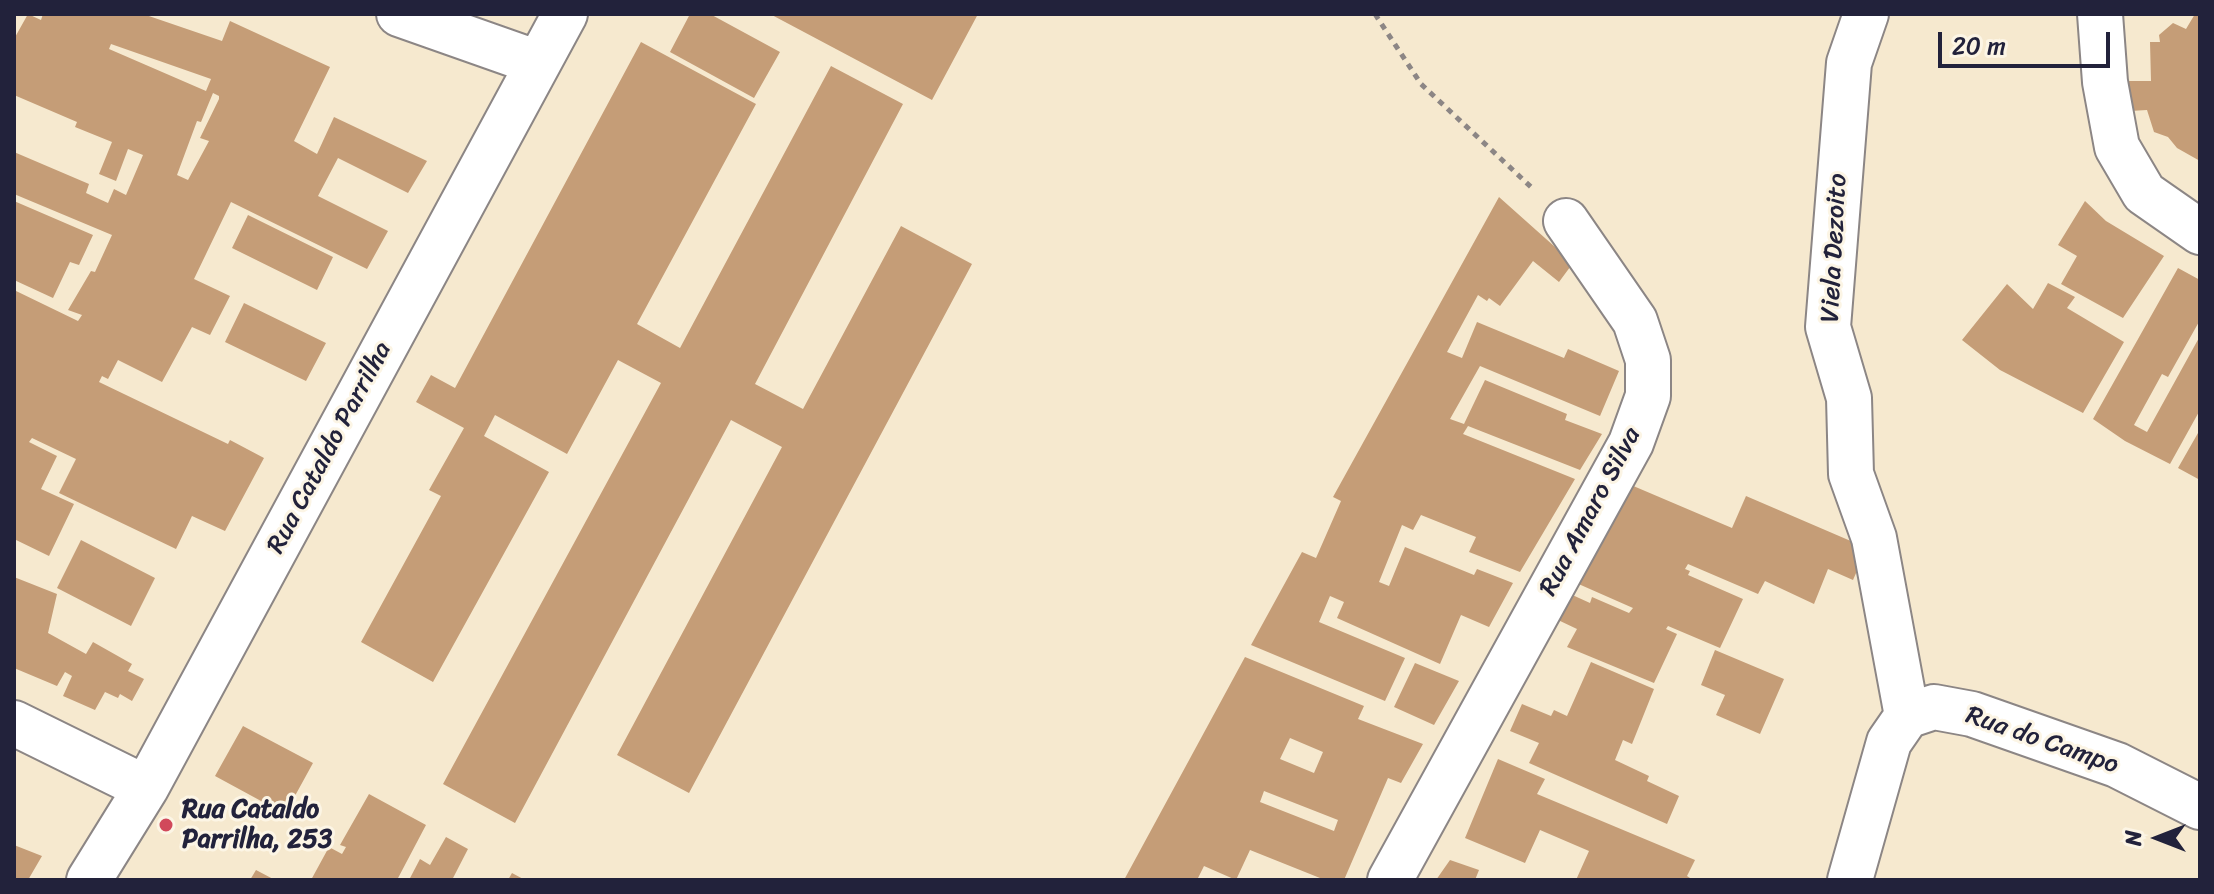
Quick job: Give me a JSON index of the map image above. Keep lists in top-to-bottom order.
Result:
{
  "streets": {
    "street": [
      "Viela Dezoito",
      "Rua Cataldo Parrilha",
      "Rua Amaro Silva",
      "Rua do Campo"
    ]
  },
  "crossings": [
    ["Viela Dezoito", "Rua do Campo"]
  ],
  "places": ["Rua Cataldo Parrilha, 253"],
  "scale_bar": "20 m",
  "north": "left"
}
